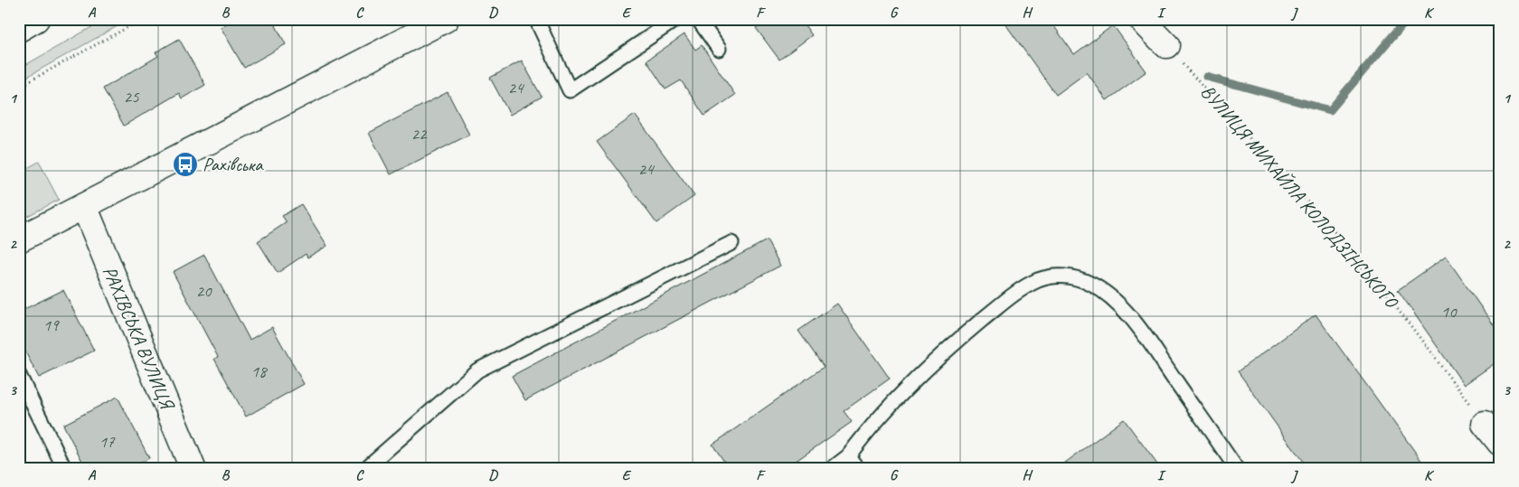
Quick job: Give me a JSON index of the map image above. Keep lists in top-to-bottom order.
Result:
{
  "streets": {
    "main road": ["РАХІВСЬКА ВУЛИЦЯ"],
    "path": ["ВУЛИЦЯ МИХАЙЛА КОЛОДЗІНСЬКОГО"]
  },
  "places": {
    "bus stop": ["Рахівська"]
  },
  "house_numbers": [
    "24",
    "25",
    "22",
    "24",
    "20",
    "10",
    "19",
    "18",
    "17"
  ],
  "grid": {
    "columns": [
      "A",
      "B",
      "C",
      "D",
      "E",
      "F",
      "G",
      "H",
      "I",
      "J",
      "K"
    ],
    "rows": ["1", "2", "3"]
  }
}
